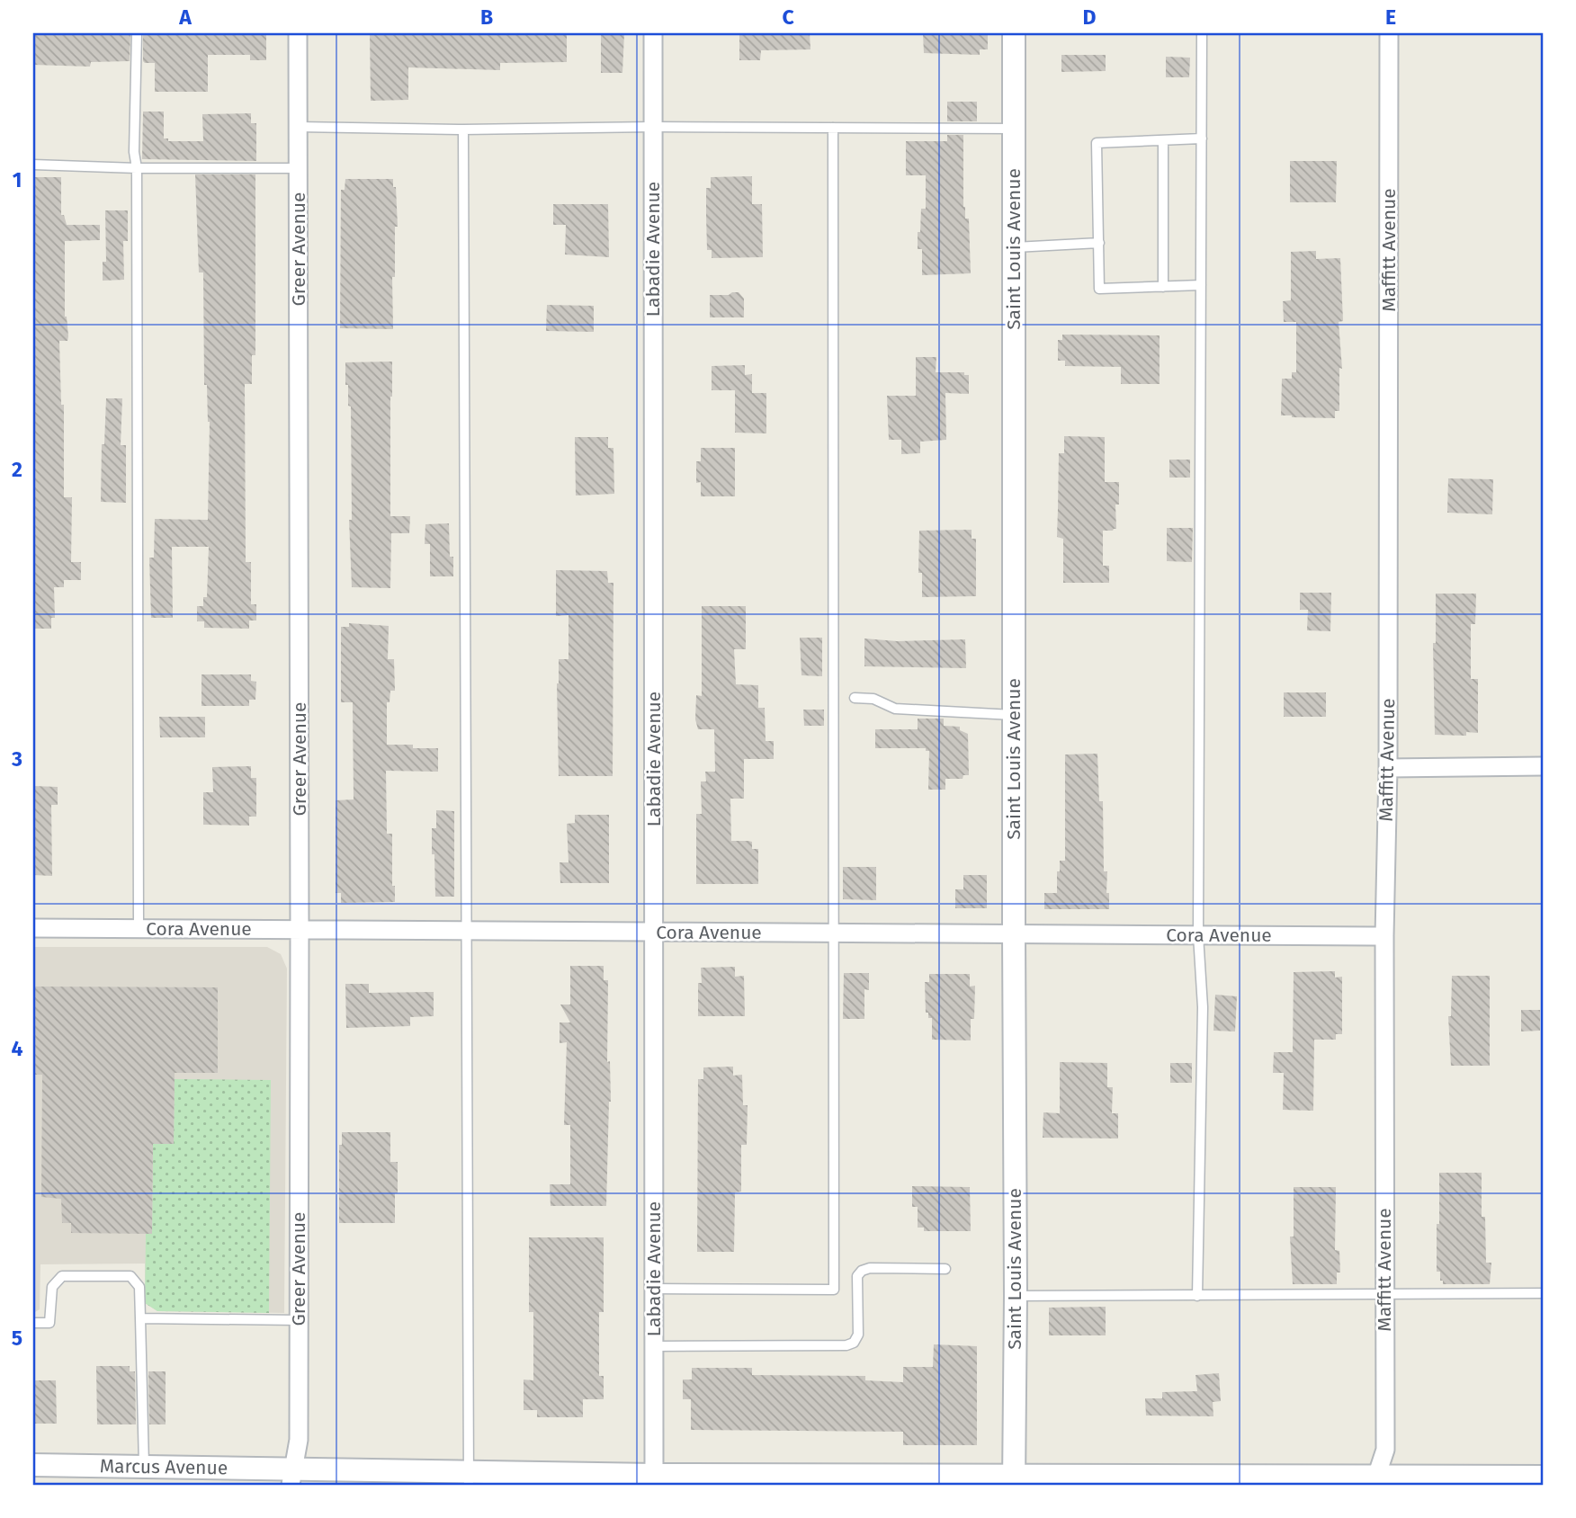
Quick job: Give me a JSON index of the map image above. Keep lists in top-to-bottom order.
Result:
{
  "streets": {
    "street": [
      "Greer Avenue",
      "Labadie Avenue",
      "Saint Louis Avenue",
      "Maffitt Avenue",
      "Cora Avenue",
      "Marcus Avenue"
    ]
  },
  "crossings": [
    ["Greer Avenue", "Cora Avenue"],
    ["Greer Avenue", "Marcus Avenue"],
    ["Labadie Avenue", "Cora Avenue"],
    ["Labadie Avenue", "Marcus Avenue"],
    ["Saint Louis Avenue", "Cora Avenue"],
    ["Saint Louis Avenue", "Marcus Avenue"],
    ["Maffitt Avenue", "Cora Avenue"],
    ["Maffitt Avenue", "Marcus Avenue"]
  ],
  "grid": {
    "columns": [
      "A",
      "B",
      "C",
      "D",
      "E"
    ],
    "rows": [
      "1",
      "2",
      "3",
      "4",
      "5"
    ]
  }
}
